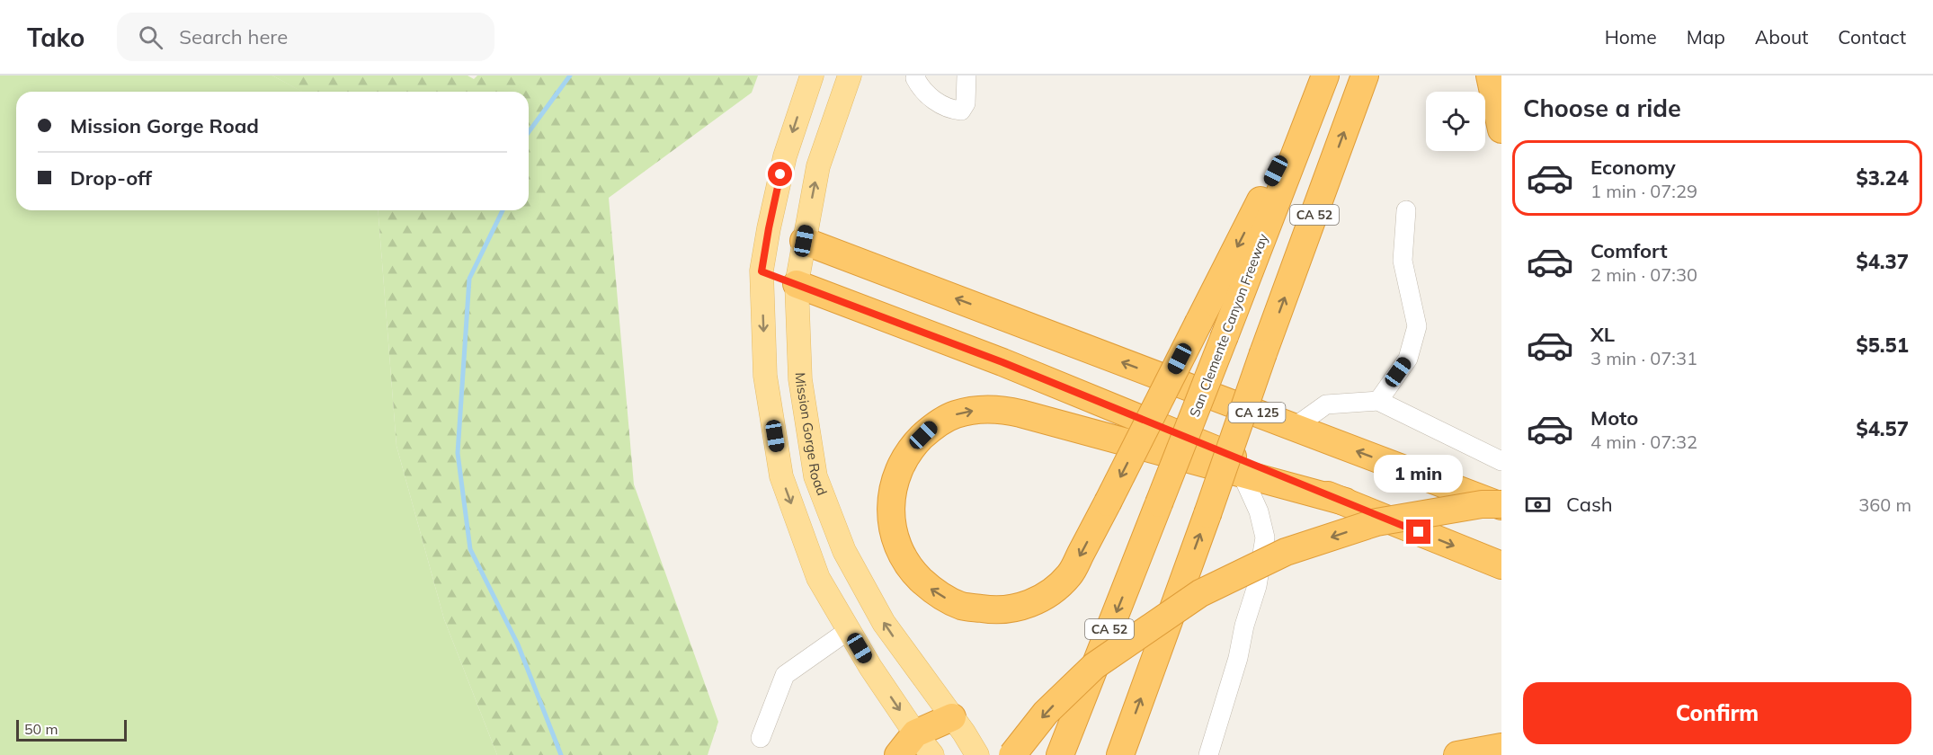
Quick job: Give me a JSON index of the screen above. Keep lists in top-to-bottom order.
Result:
{
  "streets": {
    "highway": ["CA 52", "San Clemente Canyon Freeway", "CA 125"],
    "main road": ["Mission Gorge Road"]
  },
  "crossings": [
    ["CA 125", "Mission Gorge Road"]
  ],
  "scale_bar": "50 m",
  "page": {
    "header": "Tako",
    "search": "Search here",
    "nav": [
      "Home",
      "Map",
      "About",
      "Contact"
    ],
    "heading": "Choose a ride",
    "banner": ["Mission Gorge Road", "Drop-off"],
    "list": [
      {
        "name": "Economy",
        "note": "1 min · 07:29",
        "value": "$3.24"
      },
      {
        "name": "Comfort",
        "note": "2 min · 07:30",
        "value": "$4.37"
      },
      {
        "name": "XL",
        "note": "3 min · 07:31",
        "value": "$5.51"
      },
      {
        "name": "Moto",
        "note": "4 min · 07:32",
        "value": "$4.57"
      }
    ],
    "bubble": "1 min",
    "pay": ["Cash", "360 m"],
    "buttons": "Confirm",
    "scale": "50 m"
  }
}
